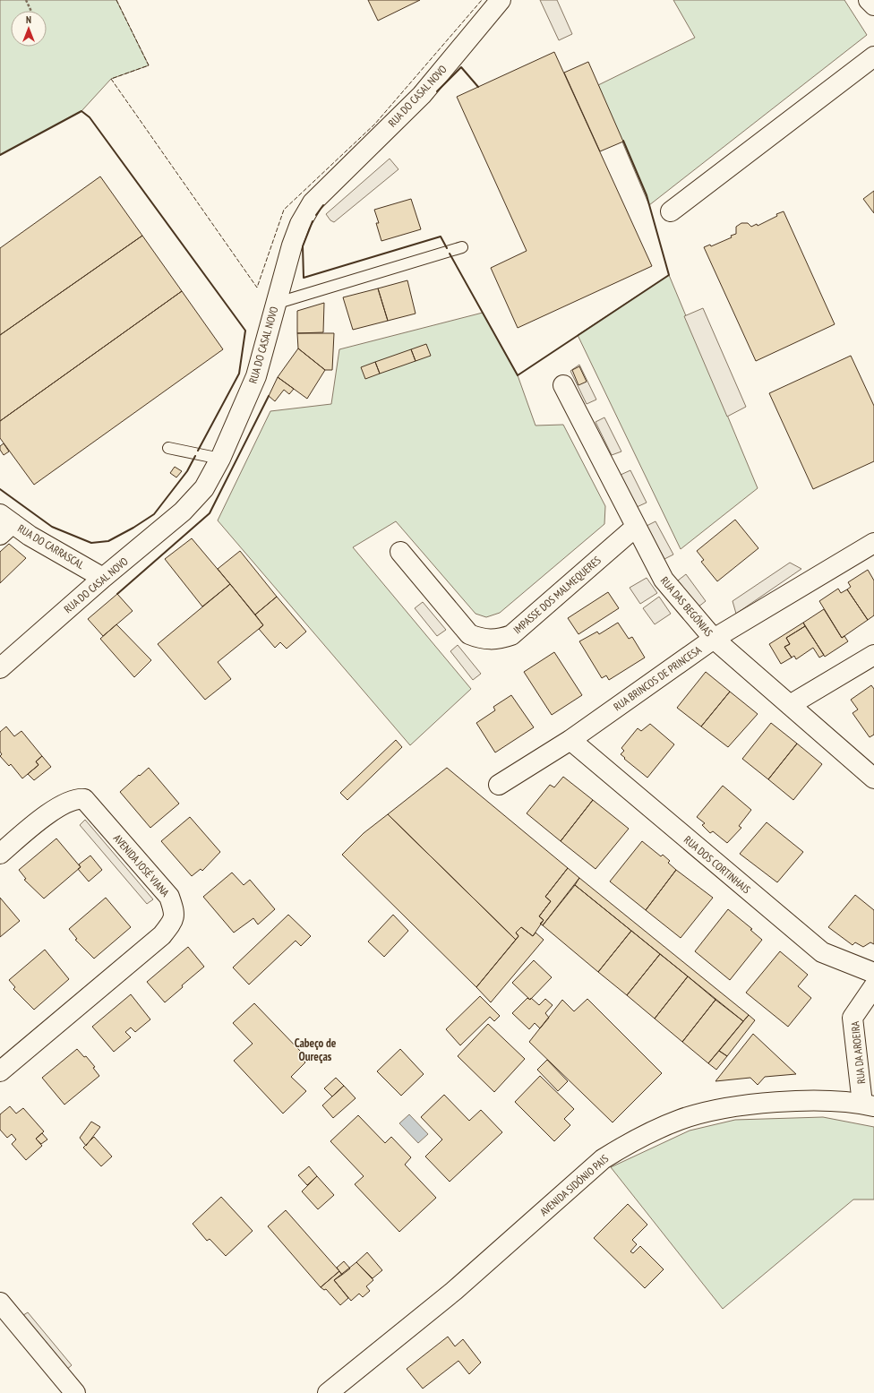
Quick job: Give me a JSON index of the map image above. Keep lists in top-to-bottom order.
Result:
{
  "streets": {
    "street": [
      "RUA DO CASAL NOVO",
      "RUA DO CARRASCAL",
      "IMPASSE DOS MALMEQUERES",
      "RUA DAS BEGÓNIAS",
      "RUA BRINCOS DE PRINCESA",
      "RUA DOS CORTINHAIS",
      "AVENIDA JOSÉ VIANA",
      "RUA DA AROEIRA",
      "AVENIDA SIDÓNIO PAIS"
    ]
  },
  "crossings": [
    ["RUA DO CASAL NOVO", "RUA DO CARRASCAL"],
    ["IMPASSE DOS MALMEQUERES", "RUA DAS BEGÓNIAS"],
    ["RUA DAS BEGÓNIAS", "RUA BRINCOS DE PRINCESA"],
    ["RUA BRINCOS DE PRINCESA", "RUA DOS CORTINHAIS"],
    ["RUA DA AROEIRA", "AVENIDA SIDÓNIO PAIS"]
  ],
  "districts": ["Cabeço de Oureças"],
  "north": "top"
}
